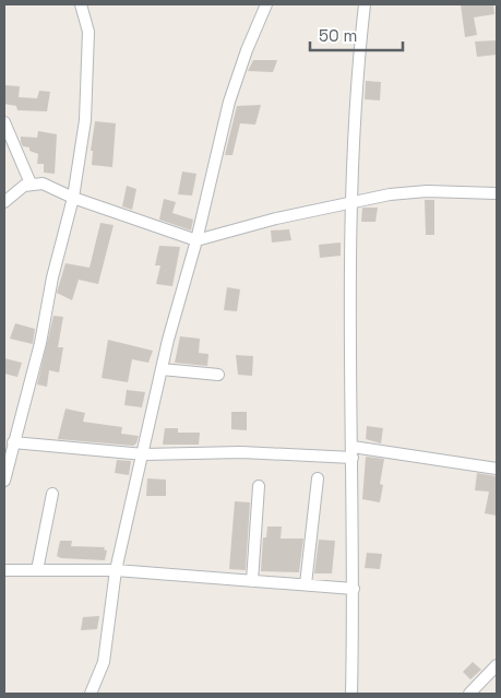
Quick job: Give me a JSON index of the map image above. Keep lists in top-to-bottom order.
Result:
{
  "scale_bar": "50 m"
}
